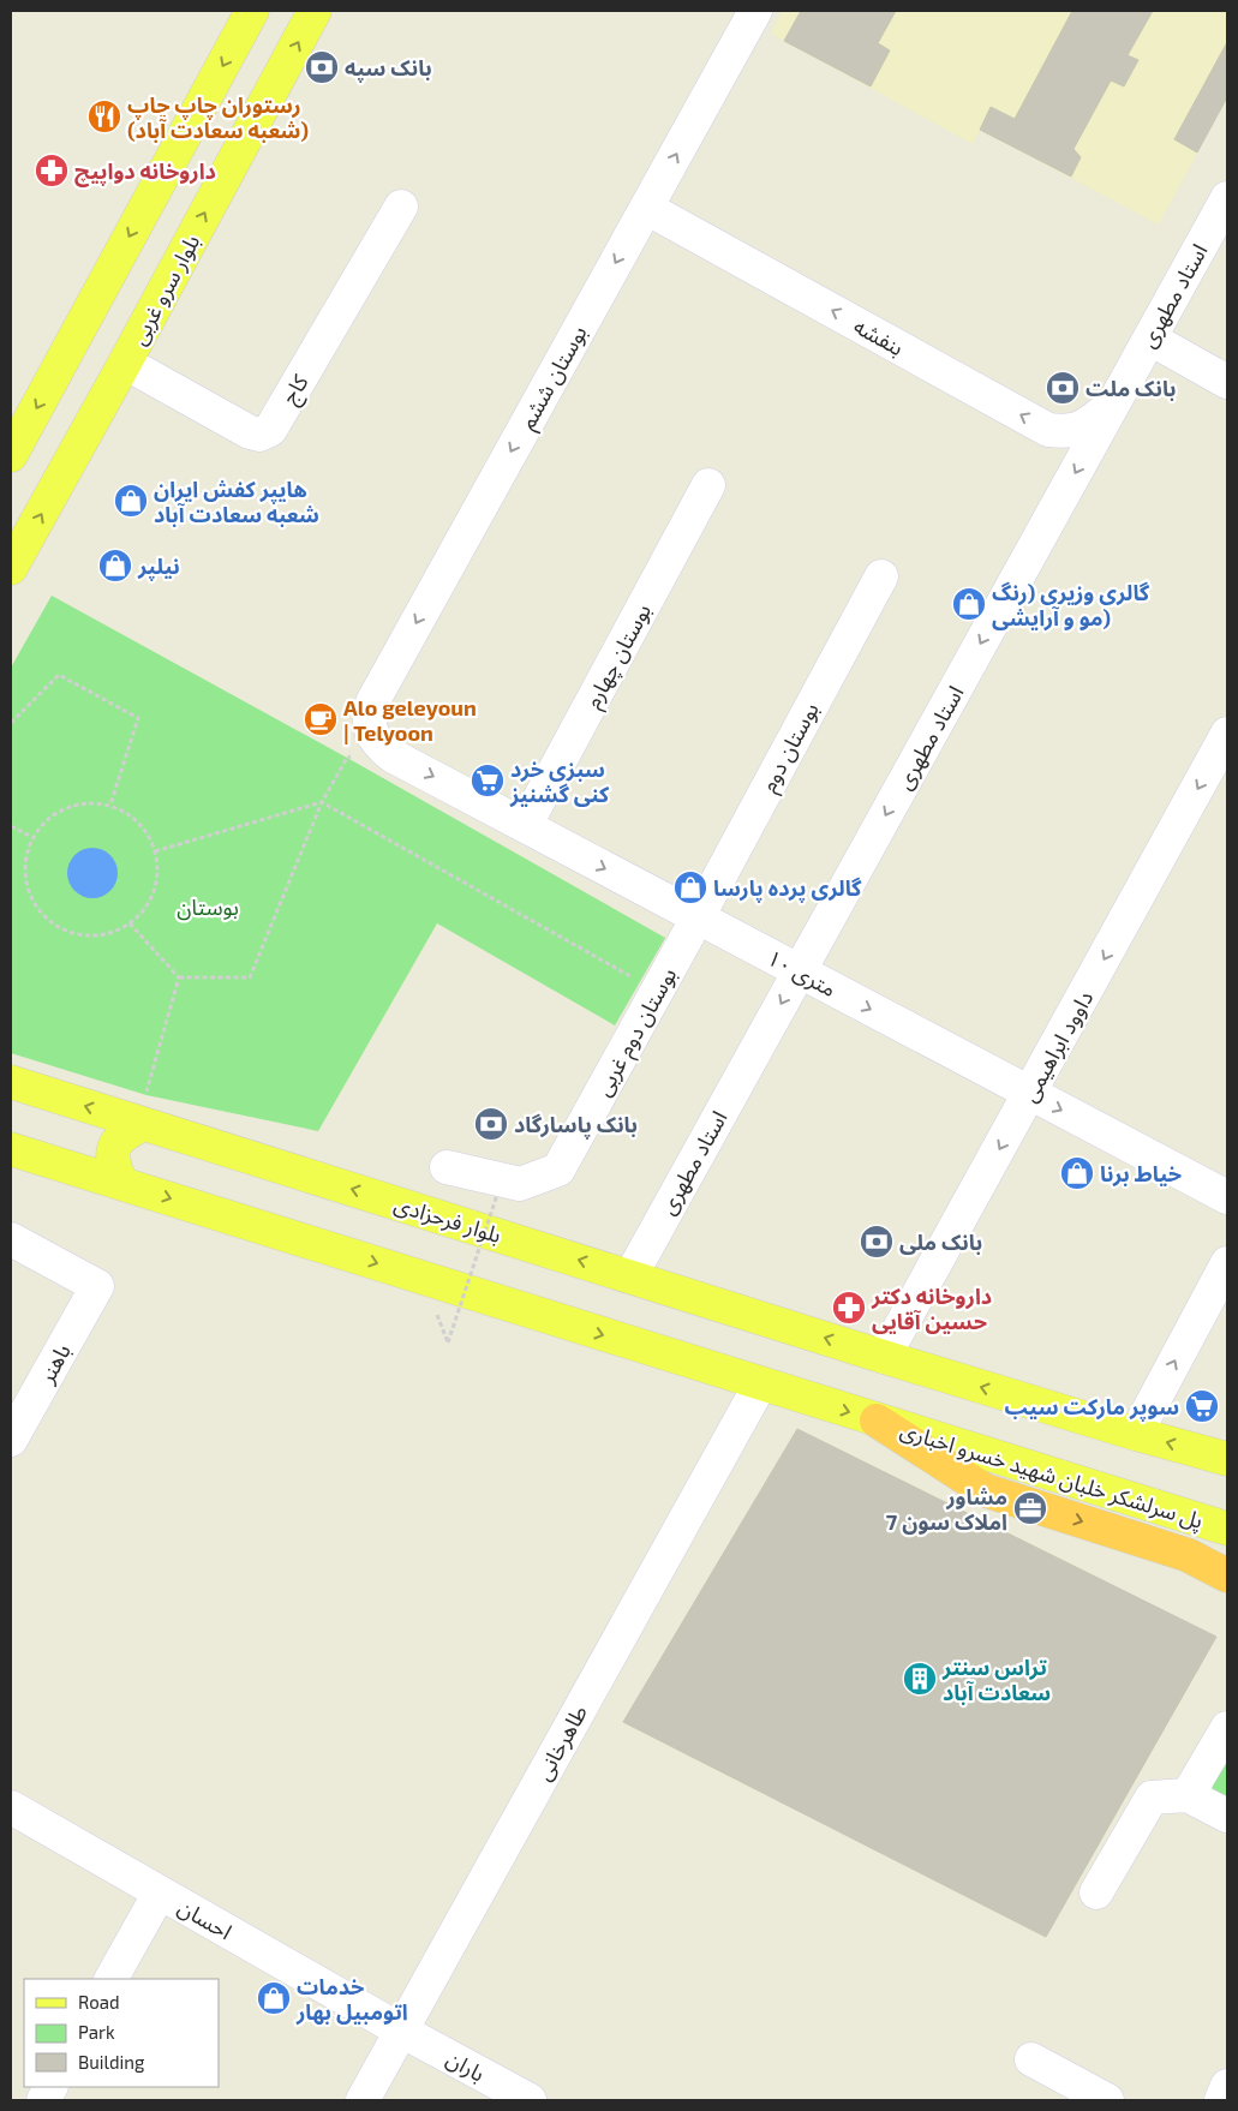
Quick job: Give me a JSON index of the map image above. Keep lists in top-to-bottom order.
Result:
{
  "streets": {
    "main road": ["بلوار سرو غربی", "بلوار فرحزادی", "پل سرلشکر خلبان شهید خسرو اخباری"],
    "street": [
      "استاد مطهری",
      "بنفشه",
      "بوستان ششم",
      "کاج",
      "بوستان چهارم",
      "بوستان دوم",
      "۱۰ متری",
      "بوستان دوم غربی",
      "داوود ابراهیمی",
      "باهنر",
      "طاهرخانی",
      "احسان",
      "باران"
    ]
  },
  "crossings": [
    ["بلوار سرو غربی", "کاج"],
    ["استاد مطهری", "بنفشه"],
    ["استاد مطهری", "۱۰ متری"],
    ["استاد مطهری", "بلوار فرحزادی"],
    ["بنفشه", "بوستان ششم"],
    ["بوستان ششم", "۱۰ متری"],
    ["بوستان چهارم", "۱۰ متری"],
    ["بوستان دوم", "۱۰ متری"],
    ["بوستان دوم", "بوستان دوم غربی"],
    ["۱۰ متری", "بوستان دوم غربی"],
    ["۱۰ متری", "داوود ابراهیمی"],
    ["داوود ابراهیمی", "بلوار فرحزادی"],
    ["طاهرخانی", "احسان"],
    ["طاهرخانی", "باران"],
    ["احسان", "باران"]
  ],
  "one_way": [
    "استاد مطهری",
    "بنفشه",
    "۱۰ متری",
    "داوود ابراهیمی"
  ],
  "parks": ["بوستان"],
  "places": {
    "bank": [
      "بانک سپه",
      "بانک ملت",
      "بانک پاسارگاد",
      "بانک ملی"
    ],
    "restaurant": ["رستوران چاپ چاپ (شعبه سعادت آباد)"],
    "pharmacy": ["داروخانه دواپیچ", "داروخانه دکتر حسین آقایی"],
    "shop": [
      "هایپر کفش ایران شعبه سعادت آباد",
      "نیلپر",
      "گالری وزیری (رنگ مو و آرایشی)",
      "گالری پرده پارسا",
      "خیاط برنا",
      "خدمات اتومبیل بهار"
    ],
    "cafe": ["Alo geleyoun | Telyoon"],
    "supermarket": ["سبزی خرد کنی گشنیز", "سوپر مارکت سیب"],
    "office": ["مشاور املاک سون 7"],
    "building": ["تراس سنتر سعادت آباد"]
  },
  "legend": ["Road", "Park", "Building"]
}
